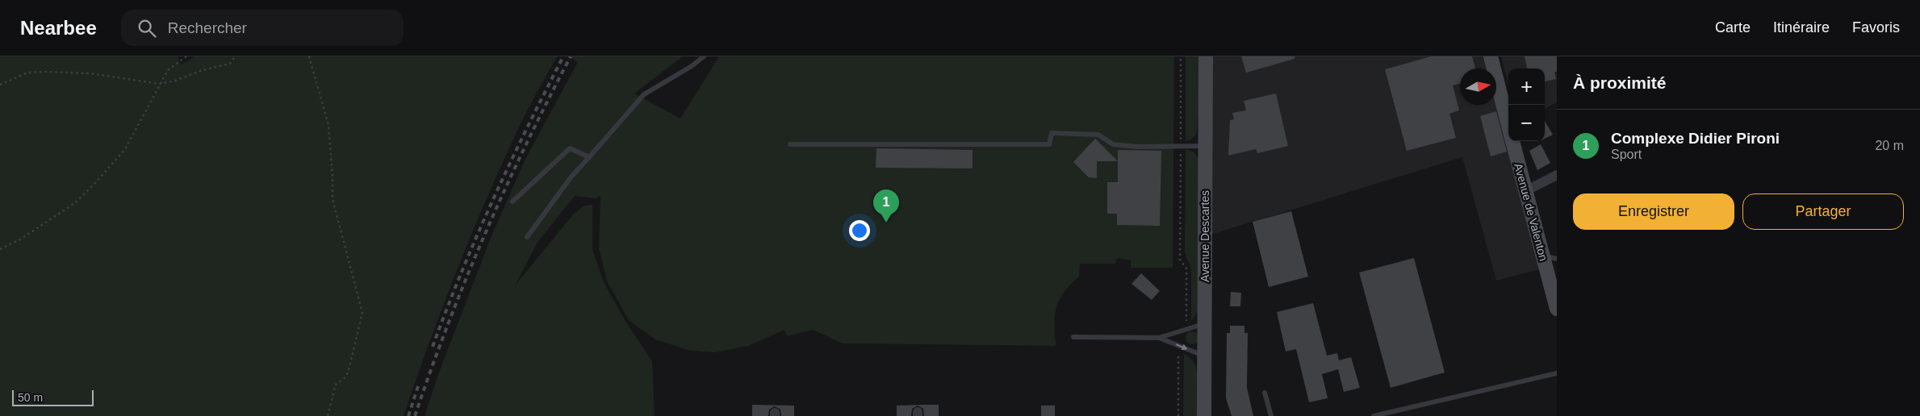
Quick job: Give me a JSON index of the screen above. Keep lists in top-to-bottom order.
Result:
{
  "streets": {
    "main road": ["Avenue de Valenton", "Avenue Descartes"]
  },
  "scale_bar": "50 m",
  "north": "right",
  "page": {
    "header": "Nearbee",
    "search": "Rechercher",
    "nav": ["Carte", "Itinéraire", "Favoris"],
    "heading": "À proximité",
    "map_buttons": ["+", "−"],
    "list": [
      {
        "mark": "1",
        "name": "Complexe Didier Pironi",
        "note": "Sport",
        "value": "20 m"
      }
    ],
    "buttons": ["Enregistrer", "Partager"],
    "pins": "1",
    "scale": "50 m"
  }
}
